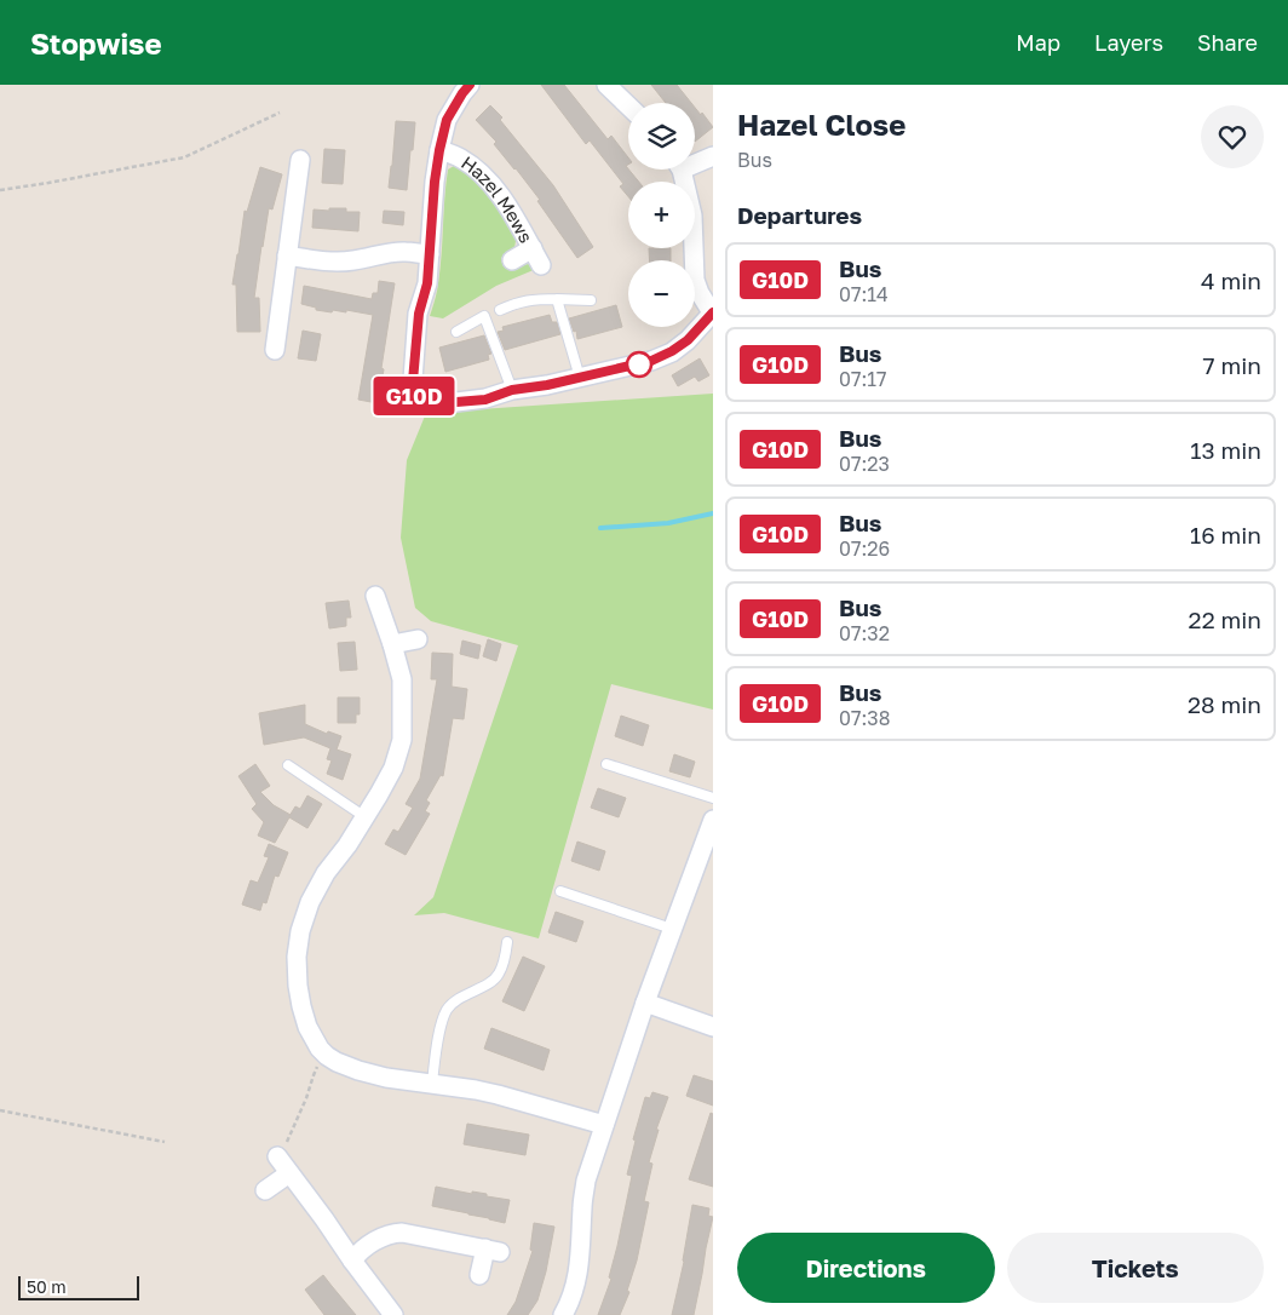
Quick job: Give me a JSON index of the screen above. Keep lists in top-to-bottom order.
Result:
{
  "streets": {
    "street": ["Hazel Mews"]
  },
  "lines": ["bus line G10D"],
  "scale_bar": "50 m",
  "page": {
    "header": "Stopwise",
    "nav": ["Map", "Layers", "Share"],
    "on_map": "G10D",
    "heading": [
      ["Hazel Close", "Bus"],
      "Departures"
    ],
    "map_buttons": ["+", "−"],
    "list": [
      {
        "mark": "G10D",
        "name": "Bus",
        "note": "07:14",
        "value": "4 min"
      },
      {
        "mark": "G10D",
        "name": "Bus",
        "note": "07:17",
        "value": "7 min"
      },
      {
        "mark": "G10D",
        "name": "Bus",
        "note": "07:23",
        "value": "13 min"
      },
      {
        "mark": "G10D",
        "name": "Bus",
        "note": "07:26",
        "value": "16 min"
      },
      {
        "mark": "G10D",
        "name": "Bus",
        "note": "07:32",
        "value": "22 min"
      },
      {
        "mark": "G10D",
        "name": "Bus",
        "note": "07:38",
        "value": "28 min"
      }
    ],
    "buttons": ["Directions", "Tickets"],
    "scale": "50 m"
  }
}
